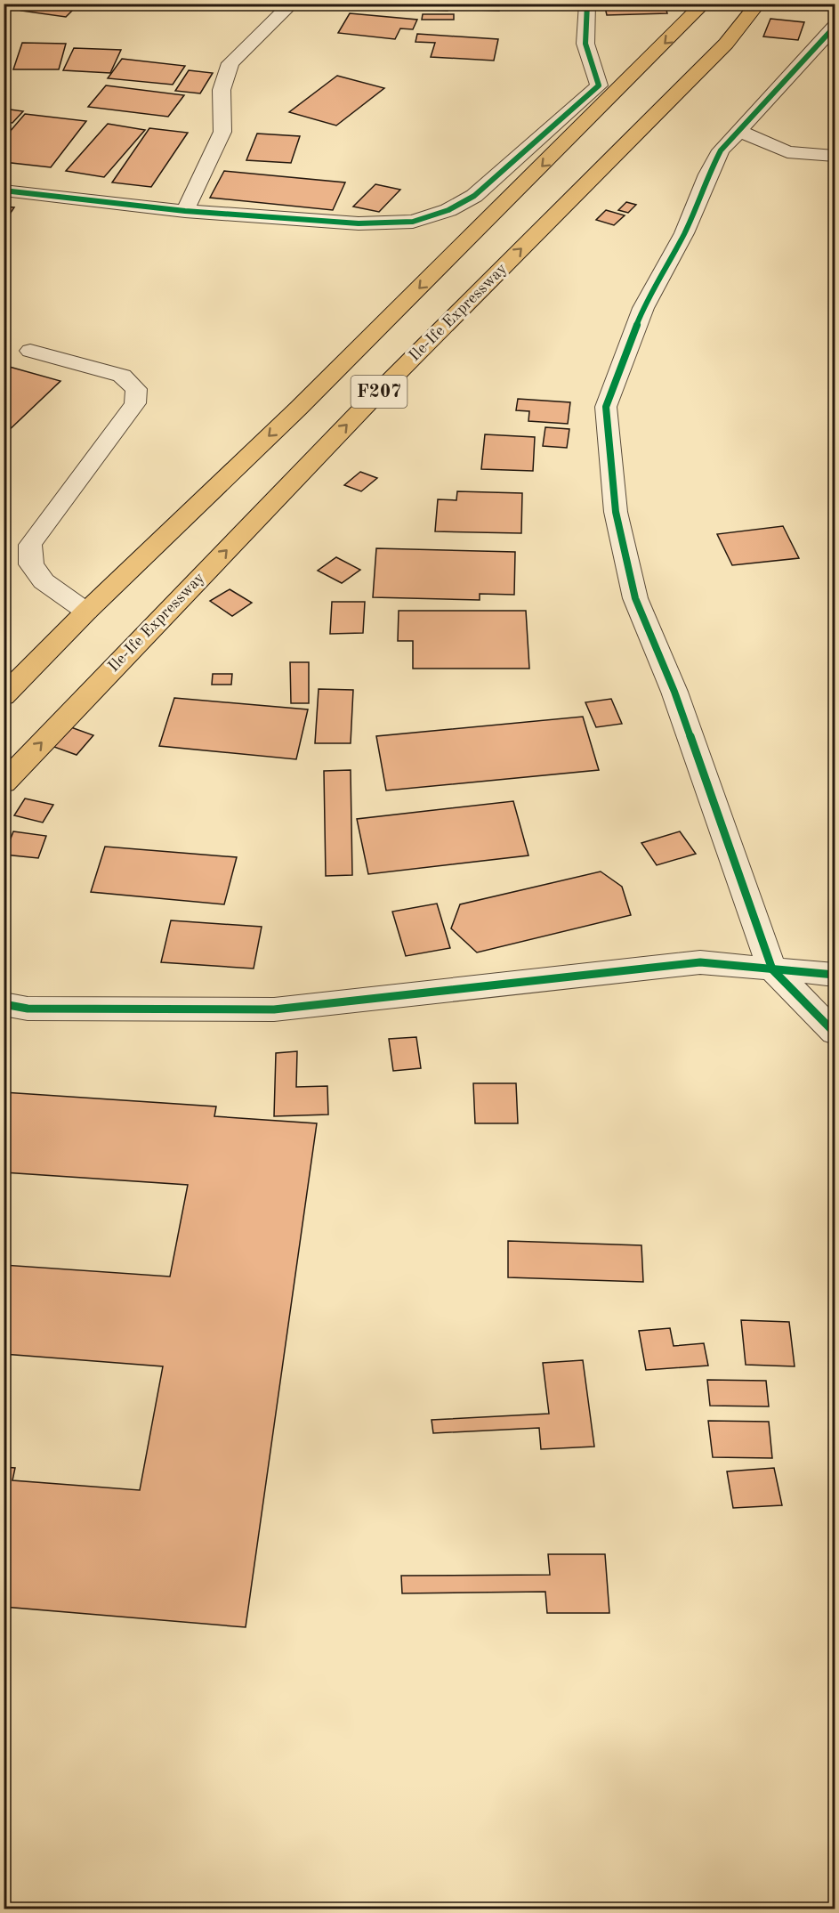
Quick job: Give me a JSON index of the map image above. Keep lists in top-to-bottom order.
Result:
{
  "streets": {
    "main road": ["Ile-Ife Expressway", "F207"]
  }
}
